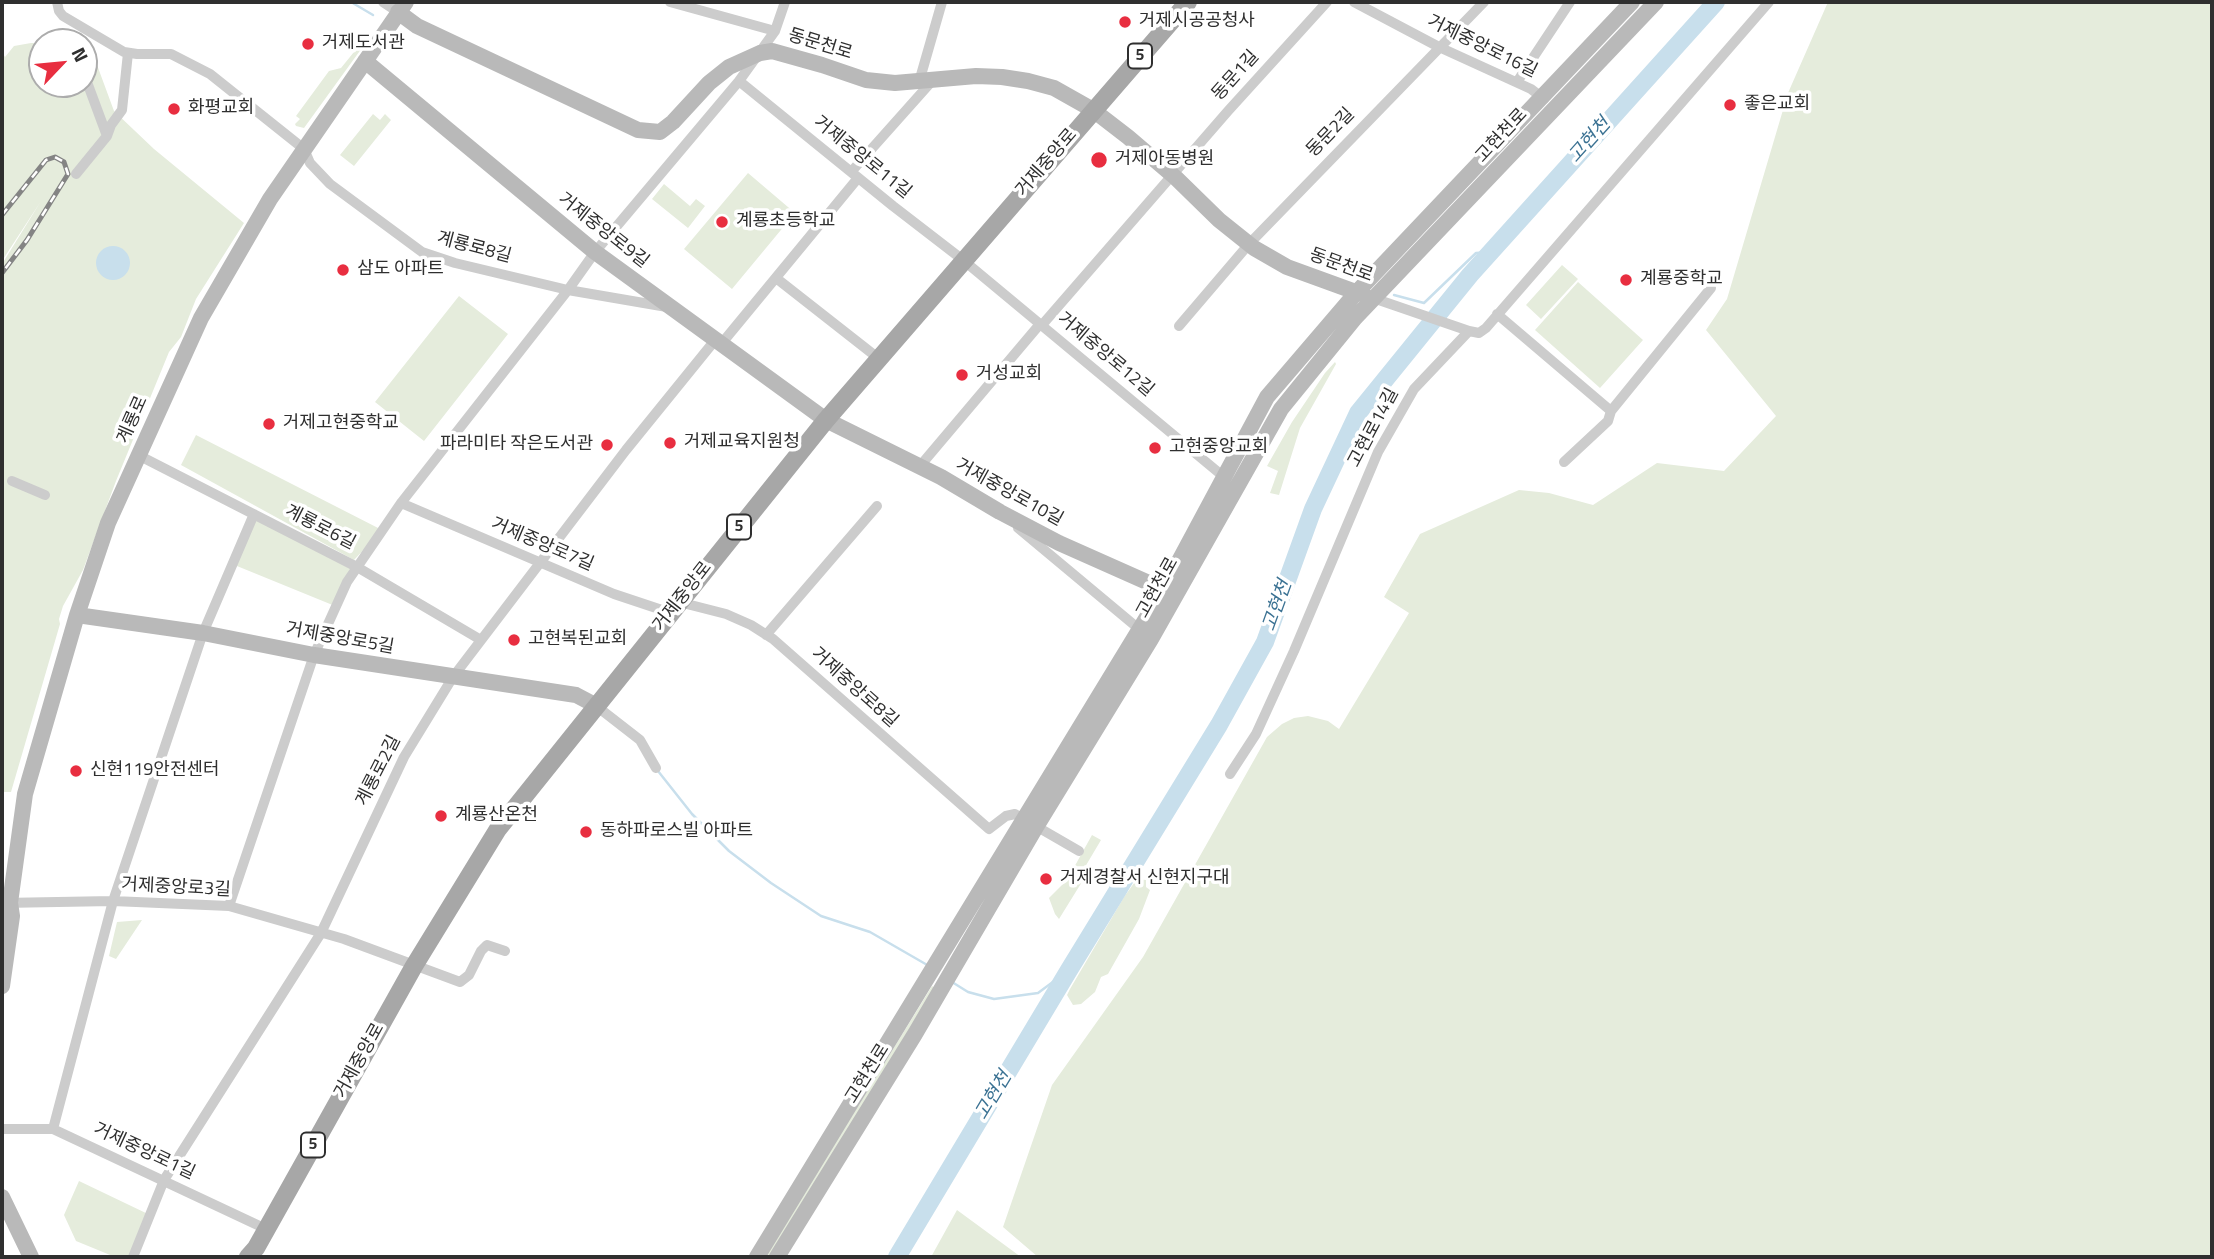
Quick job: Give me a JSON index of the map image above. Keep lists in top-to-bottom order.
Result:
{
  "streets": {
    "main road": ["5", "거제중앙로"],
    "street": [
      "동문천로",
      "거제중앙로16길",
      "동문1길",
      "동문2길",
      "고현천로",
      "거제중앙로11길",
      "거제중앙로9길",
      "계룡로8길",
      "거제중앙로12길",
      "계룡로",
      "고현로14길",
      "거제중앙로10길",
      "계룡로6길",
      "거제중앙로7길",
      "거제중앙로5길",
      "거제중앙로8길",
      "계룡로2길",
      "거제중앙로3길",
      "거제중앙로1길"
    ]
  },
  "crossings": [
    ["동문천로", "동문1길"],
    ["동문천로", "동문2길"],
    ["동문천로", "고현천로"],
    ["동문천로", "거제중앙로"],
    ["동문천로", "계룡로2길"],
    ["거제중앙로16길", "동문2길"],
    ["거제중앙로16길", "고현천로"],
    ["고현천로", "거제중앙로12길"],
    ["고현천로", "거제중앙로10길"],
    ["고현천로", "거제중앙로8길"],
    ["거제중앙로11길", "거제중앙로"],
    ["거제중앙로11길", "거제중앙로12길"],
    ["거제중앙로11길", "계룡로2길"],
    ["거제중앙로", "거제중앙로9길"],
    ["거제중앙로", "거제중앙로12길"],
    ["거제중앙로", "거제중앙로10길"],
    ["거제중앙로", "거제중앙로7길"],
    ["거제중앙로", "거제중앙로5길"],
    ["거제중앙로", "거제중앙로8길"],
    ["거제중앙로", "거제중앙로3길"],
    ["거제중앙로", "거제중앙로1길"],
    ["거제중앙로9길", "계룡로8길"],
    ["거제중앙로9길", "계룡로"],
    ["거제중앙로9길", "거제중앙로10길"],
    ["거제중앙로9길", "계룡로2길"],
    ["계룡로8길", "계룡로"],
    ["계룡로", "계룡로6길"],
    ["계룡로", "거제중앙로5길"],
    ["계룡로", "거제중앙로3길"],
    ["계룡로6길", "계룡로2길"],
    ["거제중앙로7길", "거제중앙로8길"],
    ["거제중앙로7길", "계룡로2길"],
    ["거제중앙로5길", "계룡로2길"],
    ["계룡로2길", "거제중앙로3길"],
    ["계룡로2길", "거제중앙로1길"]
  ],
  "water": ["고현천"],
  "places": [
    "거제시공공청사",
    "거제도서관",
    "좋은교회",
    "화평교회",
    "거제아동병원",
    "계룡초등학교",
    "삼도 아파트",
    "계룡중학교",
    "거성교회",
    "거제고현중학교",
    "거제교육지원청",
    "파라미타 작은도서관",
    "고현중앙교회",
    "고현복된교회",
    "신현119안전센터",
    "계룡산온천",
    "동하파로스빌 아파트",
    "거제경찰서 신현지구대"
  ],
  "north": "top right"
}
